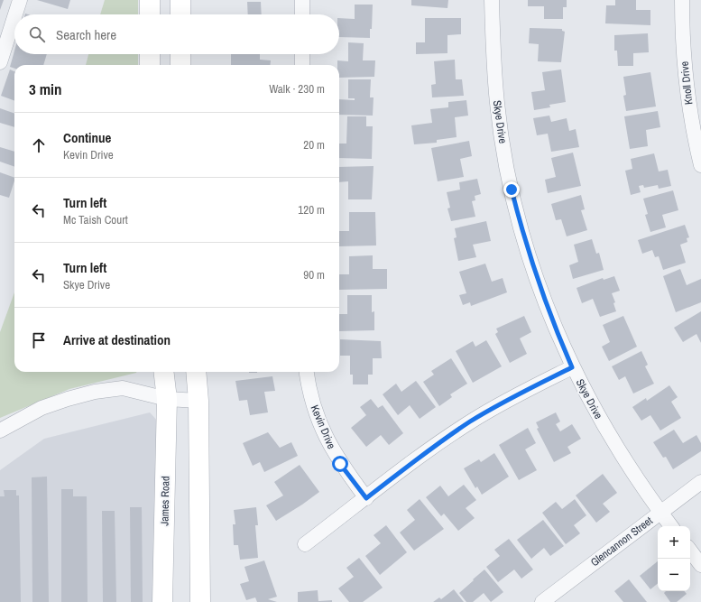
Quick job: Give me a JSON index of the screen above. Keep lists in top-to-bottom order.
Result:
{
  "streets": {
    "main road": ["James Road"],
    "street": [
      "Knoll Drive",
      "Skye Drive",
      "Kevin Drive",
      "Glencannon Street"
    ]
  },
  "crossings": [
    ["Skye Drive", "Glencannon Street"]
  ],
  "page": {
    "search": "Search here",
    "heading": ["3 min", "Walk · 230 m"],
    "list": [
      ["Continue", "Kevin Drive", "20 m"],
      ["Turn left", "Mc Taish Court", "120 m"],
      ["Turn left", "Skye Drive", "90 m"],
      "Arrive at destination"
    ],
    "map_buttons": ["+", "−"]
  }
}
